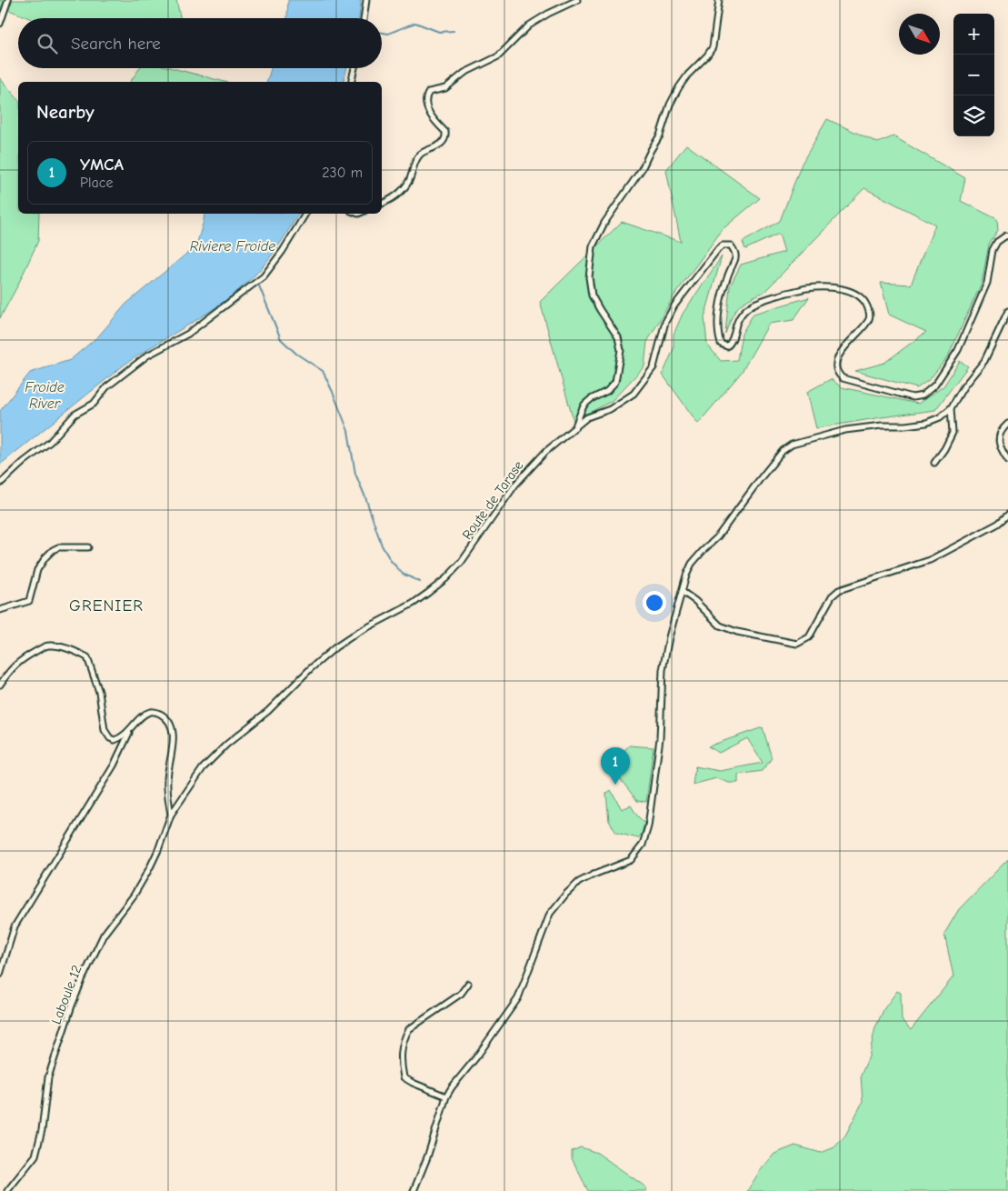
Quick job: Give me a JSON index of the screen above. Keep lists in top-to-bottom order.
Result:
{
  "streets": {
    "street": ["Route de Tarase", "Laboule 12"]
  },
  "crossings": [
    ["Route de Tarase", "Laboule 12"]
  ],
  "districts": ["GRENIER"],
  "water": ["Riviere Froide", "Froide River"],
  "north": "bottom right",
  "page": {
    "map_buttons": ["+", "−"],
    "search": "Search here",
    "heading": "Nearby",
    "list": [
      {
        "mark": "1",
        "name": "YMCA",
        "note": "Place",
        "value": "230 m"
      }
    ],
    "pins": "1"
  }
}
